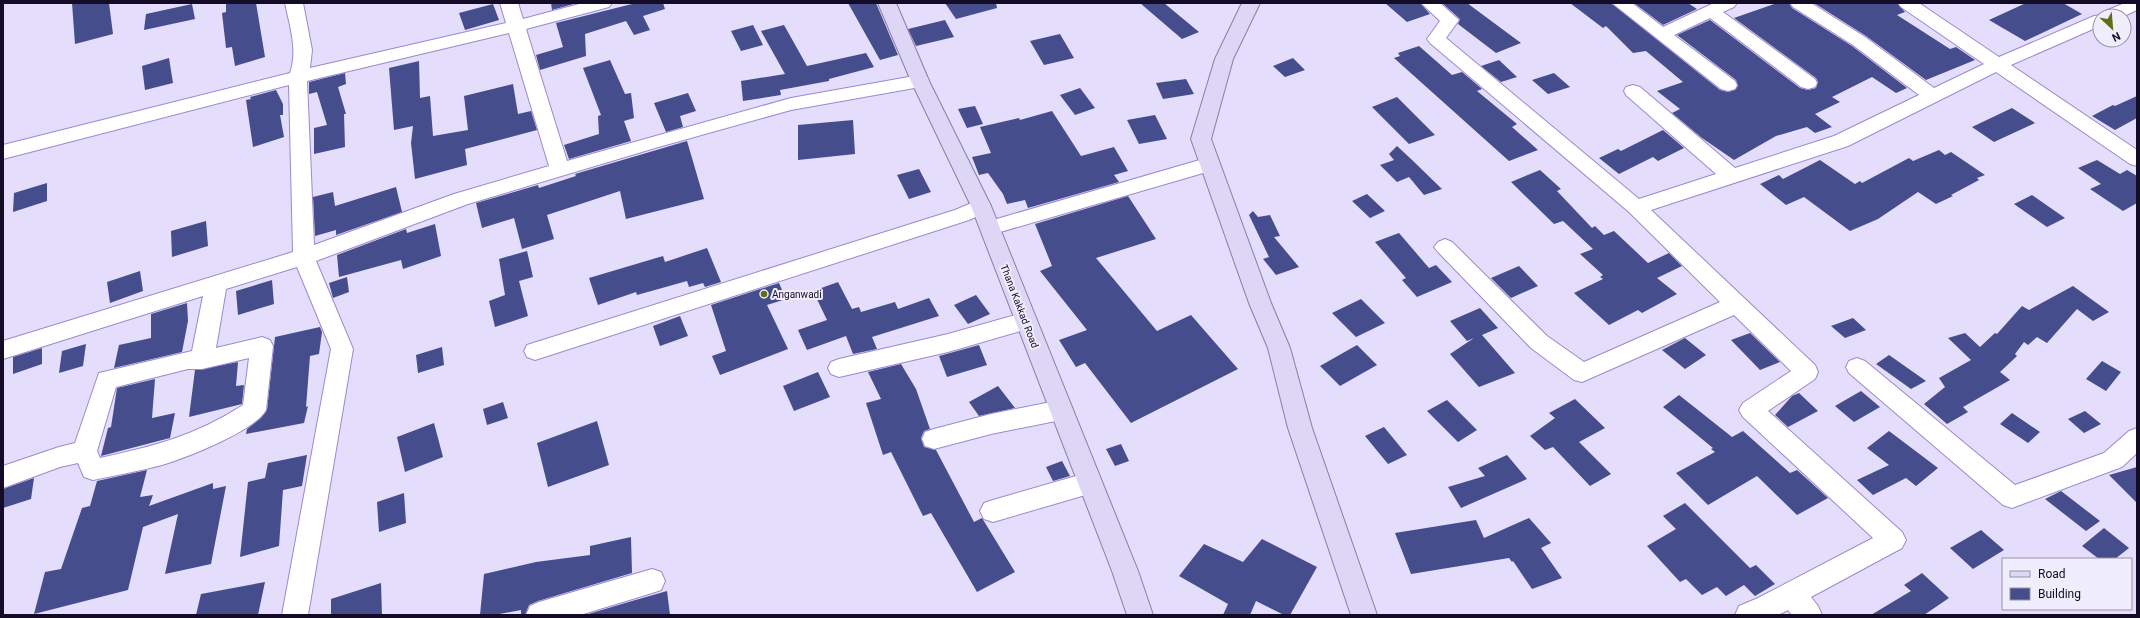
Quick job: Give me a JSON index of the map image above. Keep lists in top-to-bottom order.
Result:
{
  "streets": {
    "main road": ["Thana Kakkad Road"]
  },
  "places": ["Anganwadi"],
  "legend": ["Road", "Building"],
  "north": "bottom right"
}
